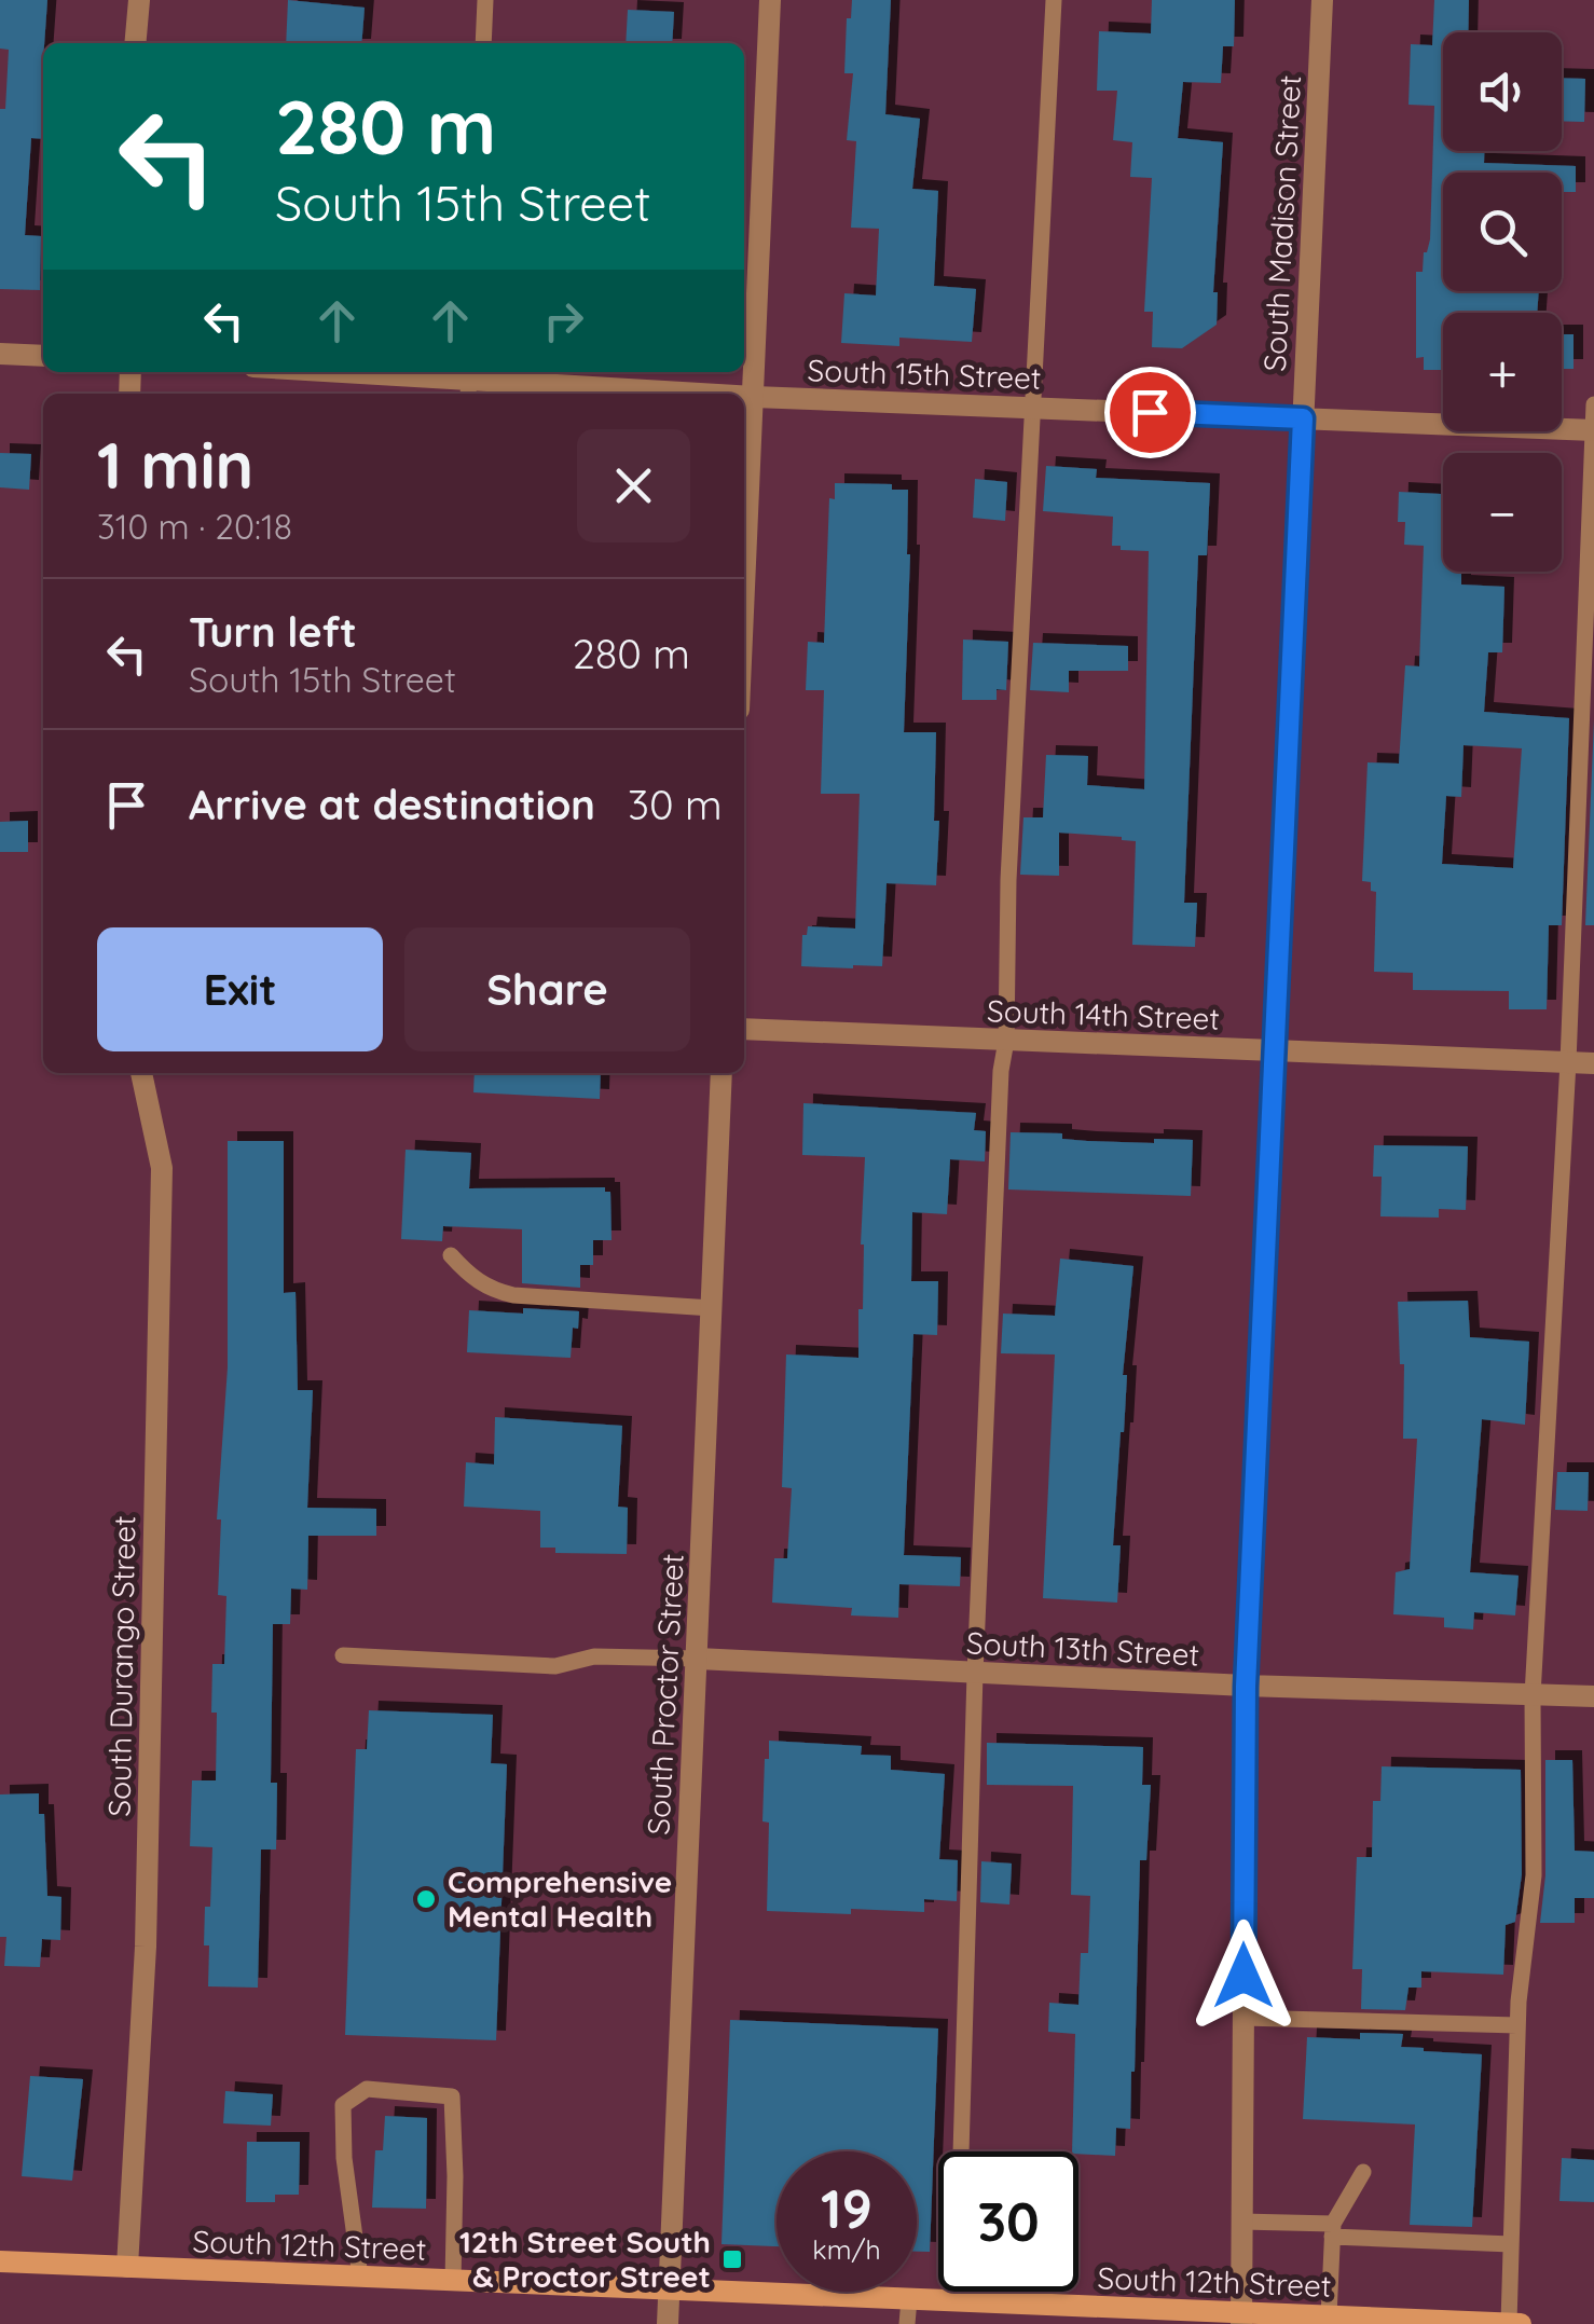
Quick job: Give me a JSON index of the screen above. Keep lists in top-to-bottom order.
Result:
{
  "streets": {
    "main road": ["South 12th Street"],
    "street": [
      "South Madison Street",
      "South 15th Street",
      "South 14th Street",
      "South 13th Street",
      "South Durango Street",
      "South Proctor Street"
    ]
  },
  "crossings": [
    ["South Madison Street", "South 15th Street"],
    ["South Madison Street", "South 14th Street"],
    ["South Madison Street", "South 13th Street"],
    ["South Madison Street", "South 12th Street"],
    ["South 13th Street", "South Proctor Street"],
    ["South Durango Street", "South 12th Street"],
    ["South Proctor Street", "South 12th Street"]
  ],
  "places": {
    "other": ["Comprehensive Mental Health"],
    "transit": ["12th Street South & Proctor Street"]
  },
  "page": {
    "map_buttons": ["+", "−"],
    "turn": ["280 m", "South 15th Street"],
    "heading": ["1 min", "310 m · 20:18"],
    "list": [
      {
        "name": "Turn left",
        "note": "South 15th Street",
        "value": "280 m"
      },
      {
        "name": "Arrive at destination",
        "value": "30 m"
      }
    ],
    "buttons": ["Exit", "Share"],
    "speed": "19 km/h",
    "limit": "30"
  }
}
